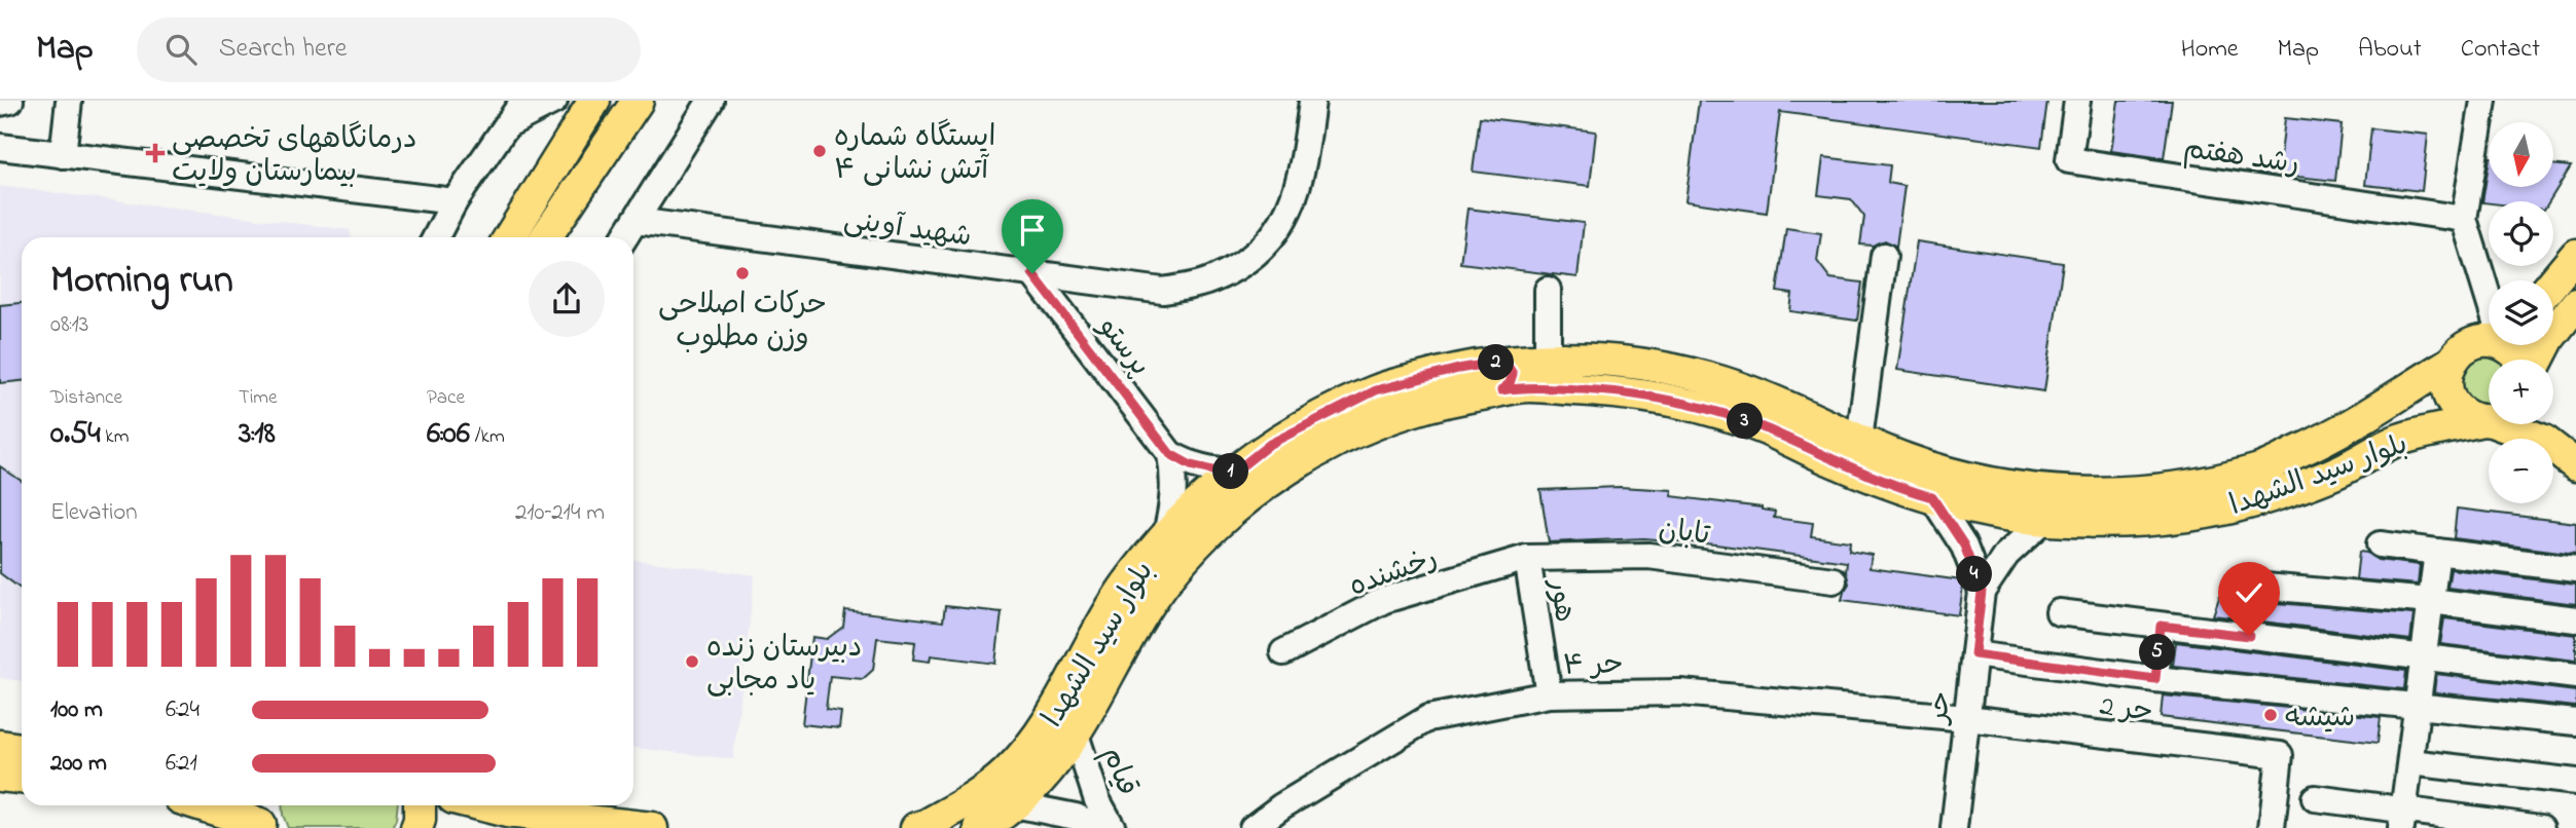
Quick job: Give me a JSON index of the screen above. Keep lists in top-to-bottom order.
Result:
{
  "streets": {
    "main road": ["بلوار سید الشهدا"],
    "street": [
      "رشد هفتم",
      "شهید آوینی",
      "پرستو",
      "تابان",
      "رخشنده",
      "هور",
      "حر ۴",
      "حر",
      "حر 2",
      "قیام"
    ]
  },
  "crossings": [
    ["شهید آوینی", "پرستو"],
    ["پرستو", "بلوار سید الشهدا"],
    ["بلوار سید الشهدا", "حر"],
    ["بلوار سید الشهدا", "قیام"],
    ["تابان", "رخشنده"],
    ["تابان", "هور"],
    ["رخشنده", "هور"],
    ["هور", "حر ۴"],
    ["حر ۴", "حر"],
    ["حر ۴", "حر 2"],
    ["حر", "حر 2"]
  ],
  "places": {
    "other": [
      "ایستگاه شماره ۴ آتش نشانی",
      "حرکات اصلاحی وزن مطلوب",
      "دبیرستان زنده یاد مجابی",
      "شیشه"
    ],
    "health": ["درمانگاههای تخصصی بیمارستان ولایت"]
  },
  "north": "bottom",
  "page": {
    "header": "Map",
    "search": "Search here",
    "nav": [
      "Home",
      "Map",
      "About",
      "Contact"
    ],
    "map_buttons": ["+", "−"],
    "heading": ["Morning run", "08:13"],
    "pins": [
      "2",
      "3",
      "1",
      "4",
      "5"
    ],
    "stats": [
      ["Distance", "0.54 km"],
      ["Time", "3:18"],
      ["Pace", "6:06 /km"]
    ],
    "chart": ["Elevation", "210–214 m"],
    "list": [
      {
        "name": "100 m",
        "note": "6:24"
      },
      {
        "name": "200 m",
        "note": "6:21"
      }
    ]
  }
}
